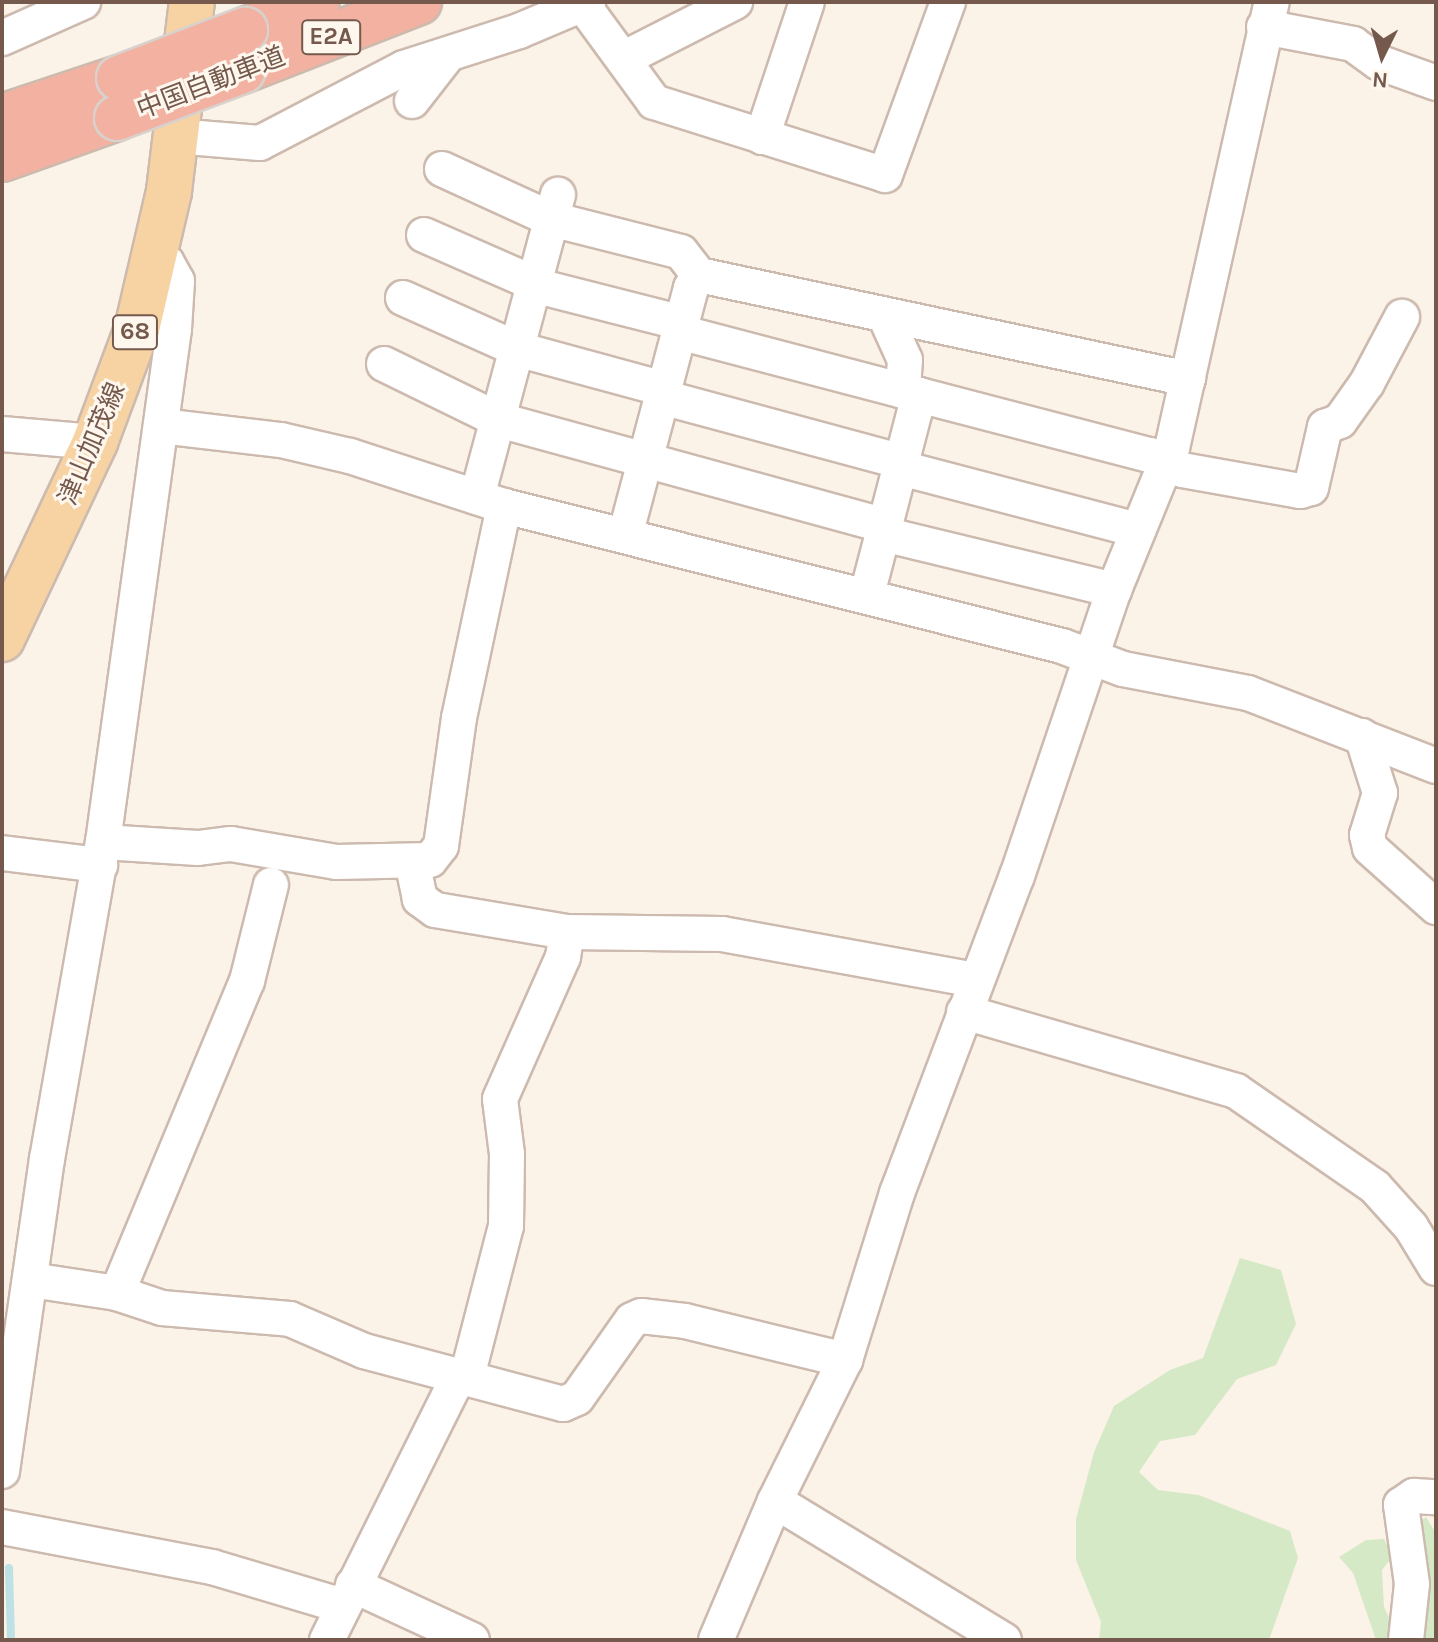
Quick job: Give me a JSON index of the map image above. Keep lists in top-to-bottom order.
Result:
{
  "streets": {
    "highway": ["E2A", "中国自動車道"],
    "main road": ["68", "津山加茂線"]
  },
  "north": "bottom"
}
